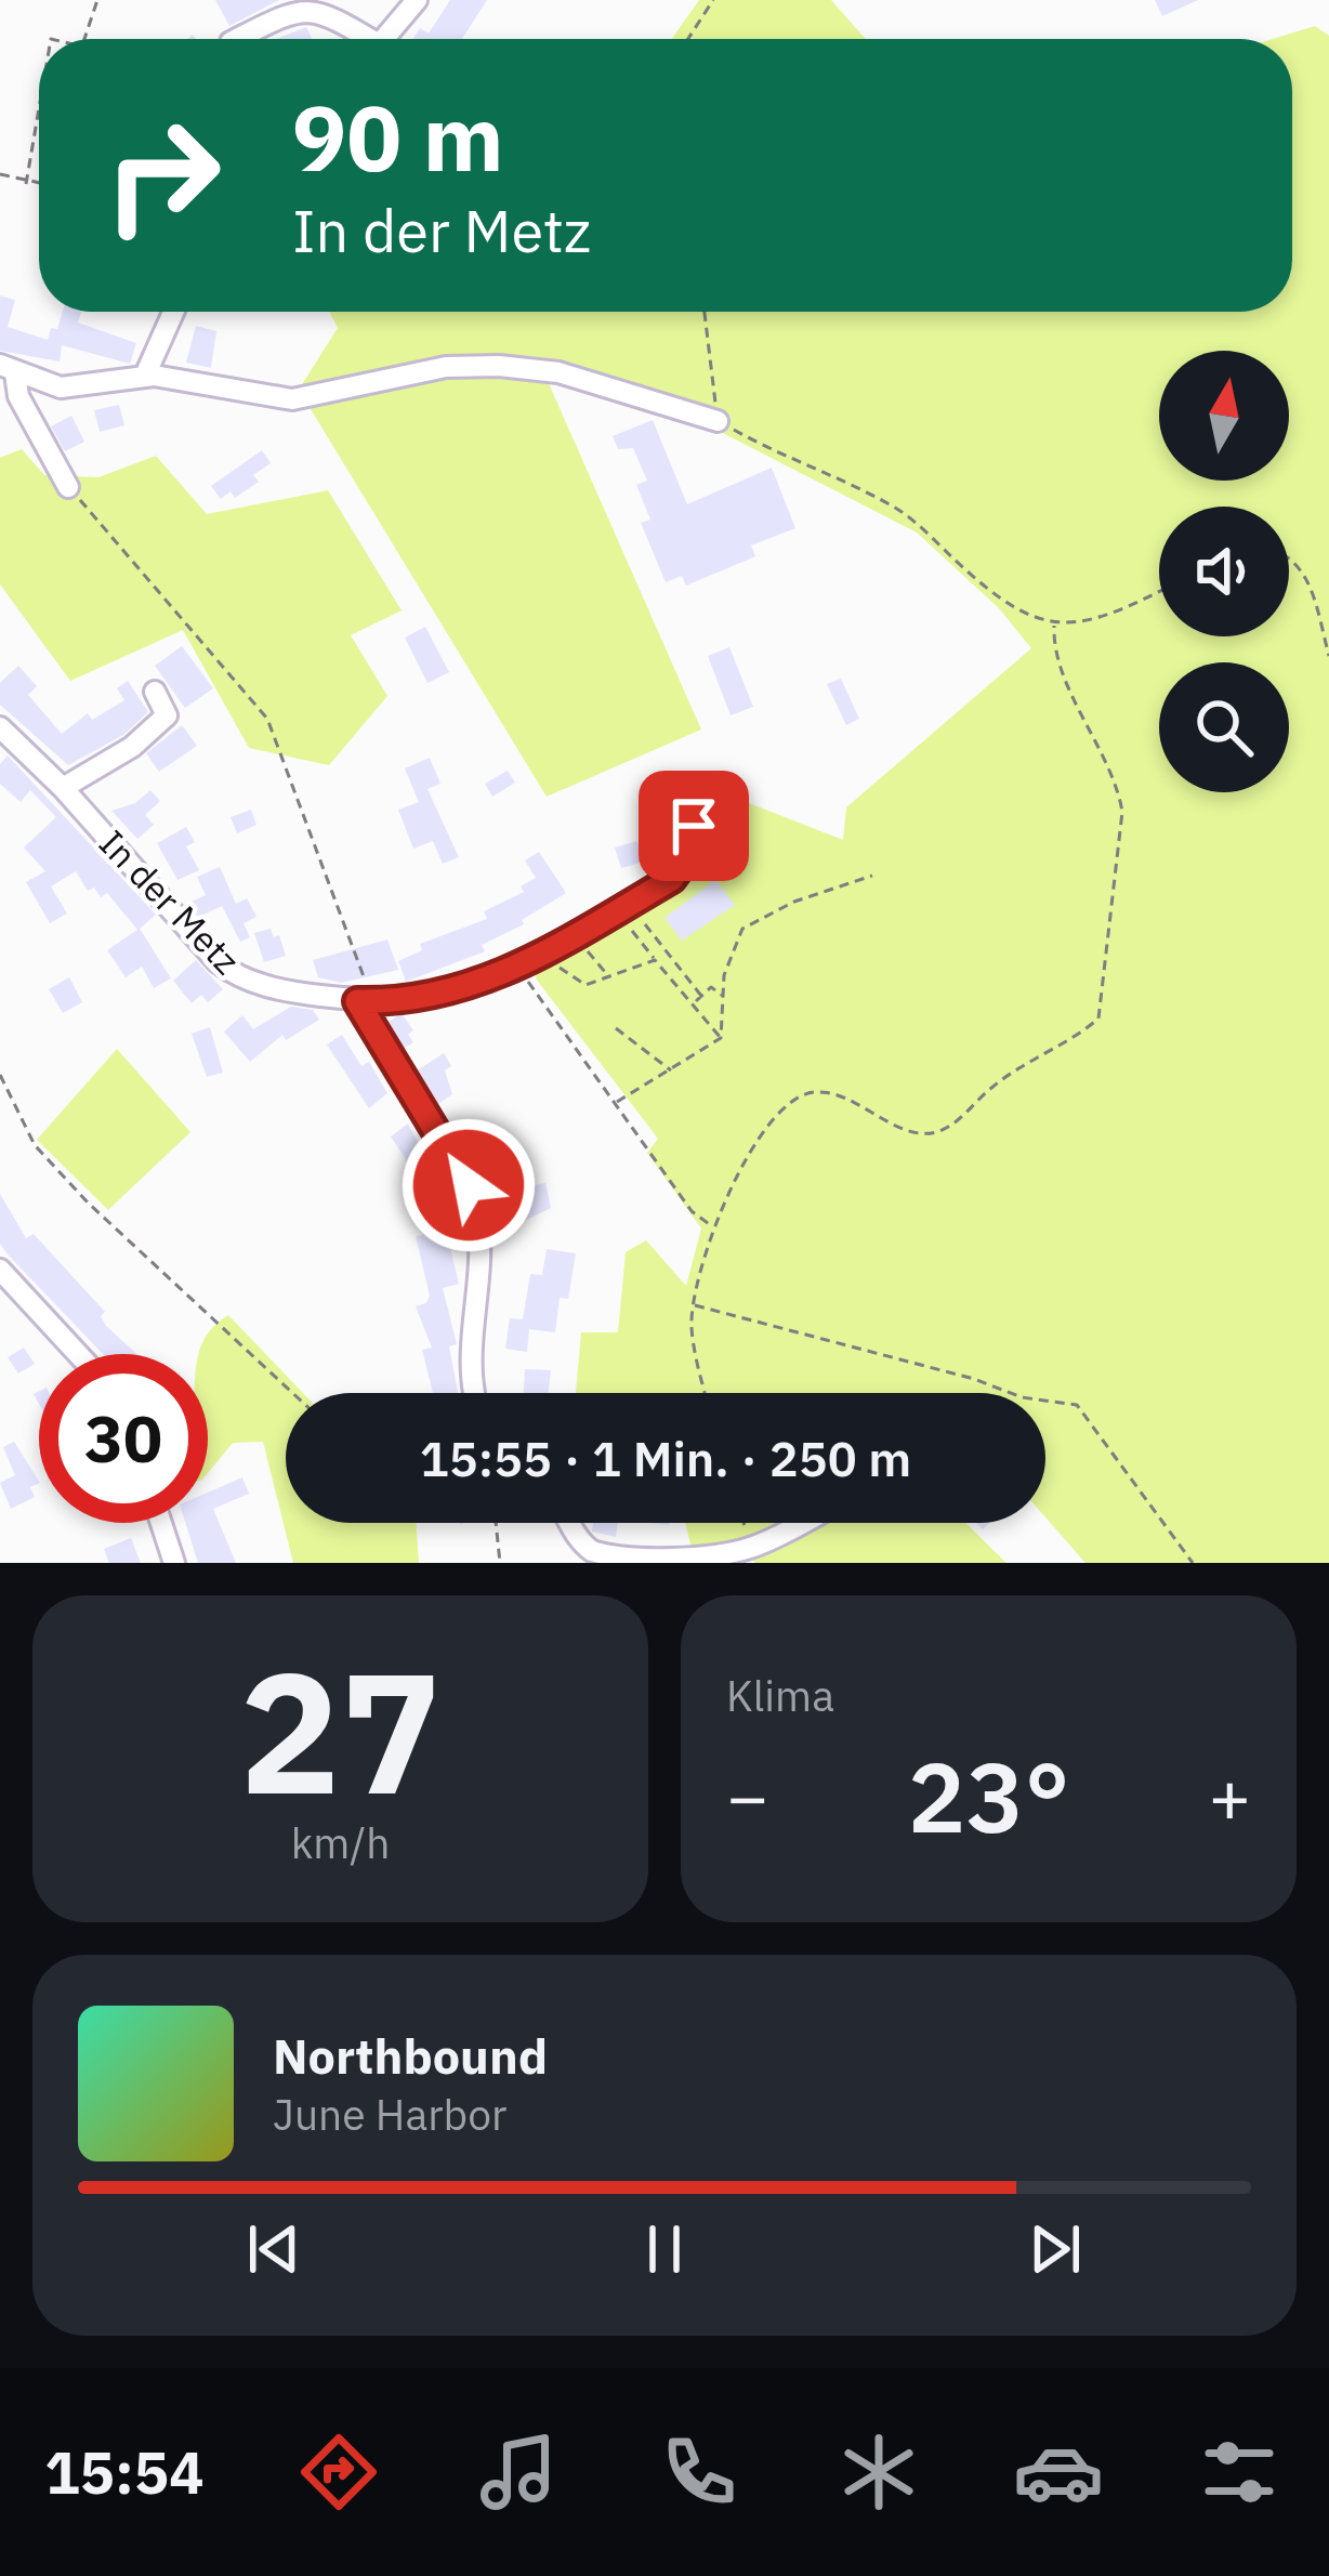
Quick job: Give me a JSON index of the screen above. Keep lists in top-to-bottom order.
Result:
{
  "streets": {
    "street": ["In der Metz"]
  },
  "north": "top",
  "page": {
    "turn": ["90 m", "In der Metz"],
    "limit": "30",
    "trip": "15:55 · 1 Min. · 250 m",
    "tile": [
      ["27", "km/h"],
      "Klima"
    ],
    "heat": ["−", "23°", "+"],
    "song": ["Northbound", "June Harbor"],
    "tabs": "15:54"
  }
}
